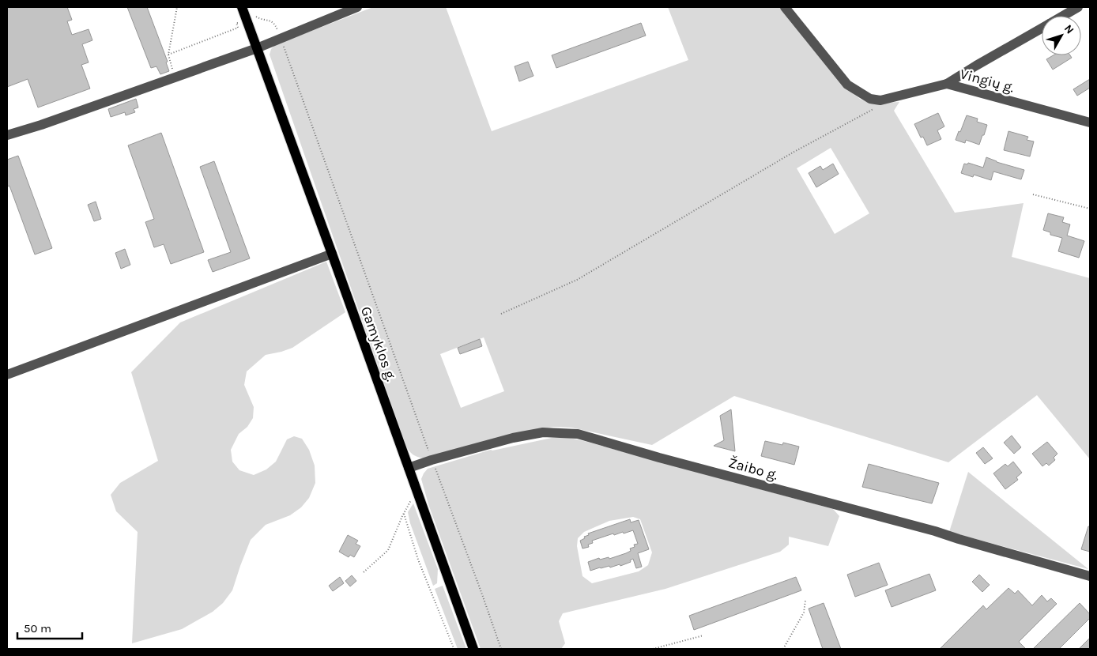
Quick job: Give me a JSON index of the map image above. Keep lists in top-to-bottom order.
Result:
{
  "streets": {
    "main road": ["Gamyklos g."],
    "street": ["Vingių g.", "Žaibo g."]
  },
  "crossings": [
    ["Gamyklos g.", "Žaibo g."]
  ],
  "scale_bar": "50 m",
  "north": "top right"
}
